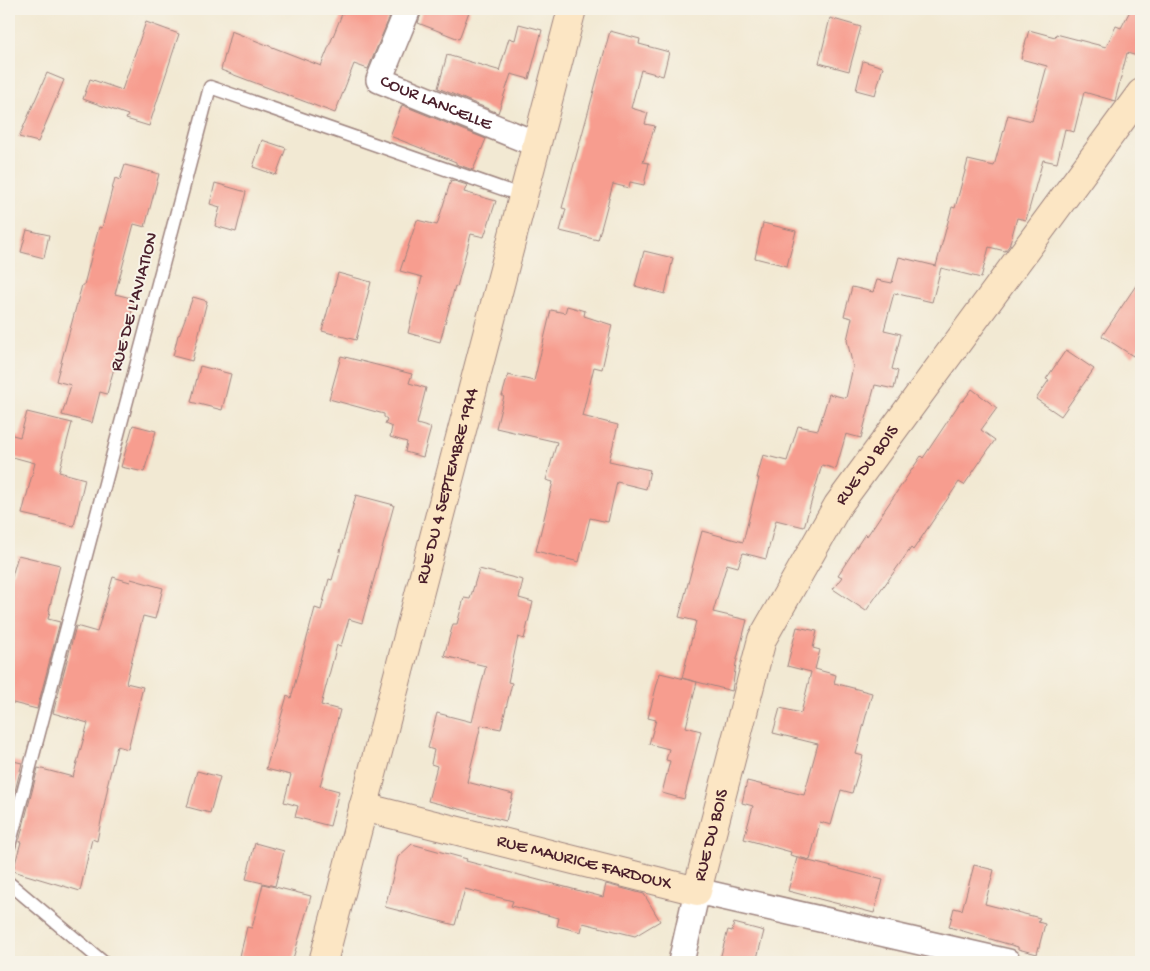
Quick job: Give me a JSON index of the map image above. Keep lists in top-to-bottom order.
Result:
{
  "streets": {
    "street": [
      "COUR LANCELLE",
      "RUE DU BOIS",
      "RUE DU 4 SEPTEMBRE 1944",
      "RUE MAURICE FARDOUX"
    ],
    "lane": ["RUE DE L'AVIATION"]
  },
  "crossings": [
    ["COUR LANCELLE", "RUE DU 4 SEPTEMBRE 1944"],
    ["RUE DE L'AVIATION", "RUE DU 4 SEPTEMBRE 1944"],
    ["RUE DU BOIS", "RUE MAURICE FARDOUX"],
    ["RUE DU 4 SEPTEMBRE 1944", "RUE MAURICE FARDOUX"]
  ]
}
